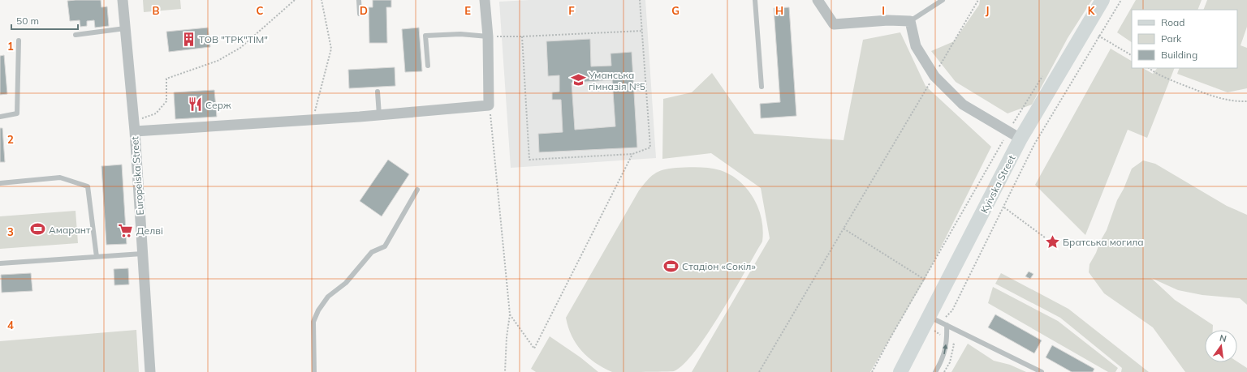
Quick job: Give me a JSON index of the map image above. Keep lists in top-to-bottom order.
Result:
{
  "streets": {
    "main road": ["Kyivska Street"],
    "street": ["Europeiska Street"]
  },
  "places": {
    "building": ["ТОВ \"ТРК\"ТІМ\""],
    "school or university": ["Уманська гімназія №5"],
    "restaurant": ["Серж"],
    "sports": ["Амарант", "Стадіон «Сокіл»"],
    "supermarket": ["Делві"],
    "place": ["Братська могила"]
  },
  "legend": ["Road", "Park", "Building"],
  "scale_bar": "50 m",
  "north": "top",
  "grid": {
    "columns": [
      "B",
      "C",
      "D",
      "E",
      "F",
      "G",
      "H",
      "I",
      "J",
      "K"
    ],
    "rows": [
      "1",
      "2",
      "3",
      "4"
    ]
  }
}
